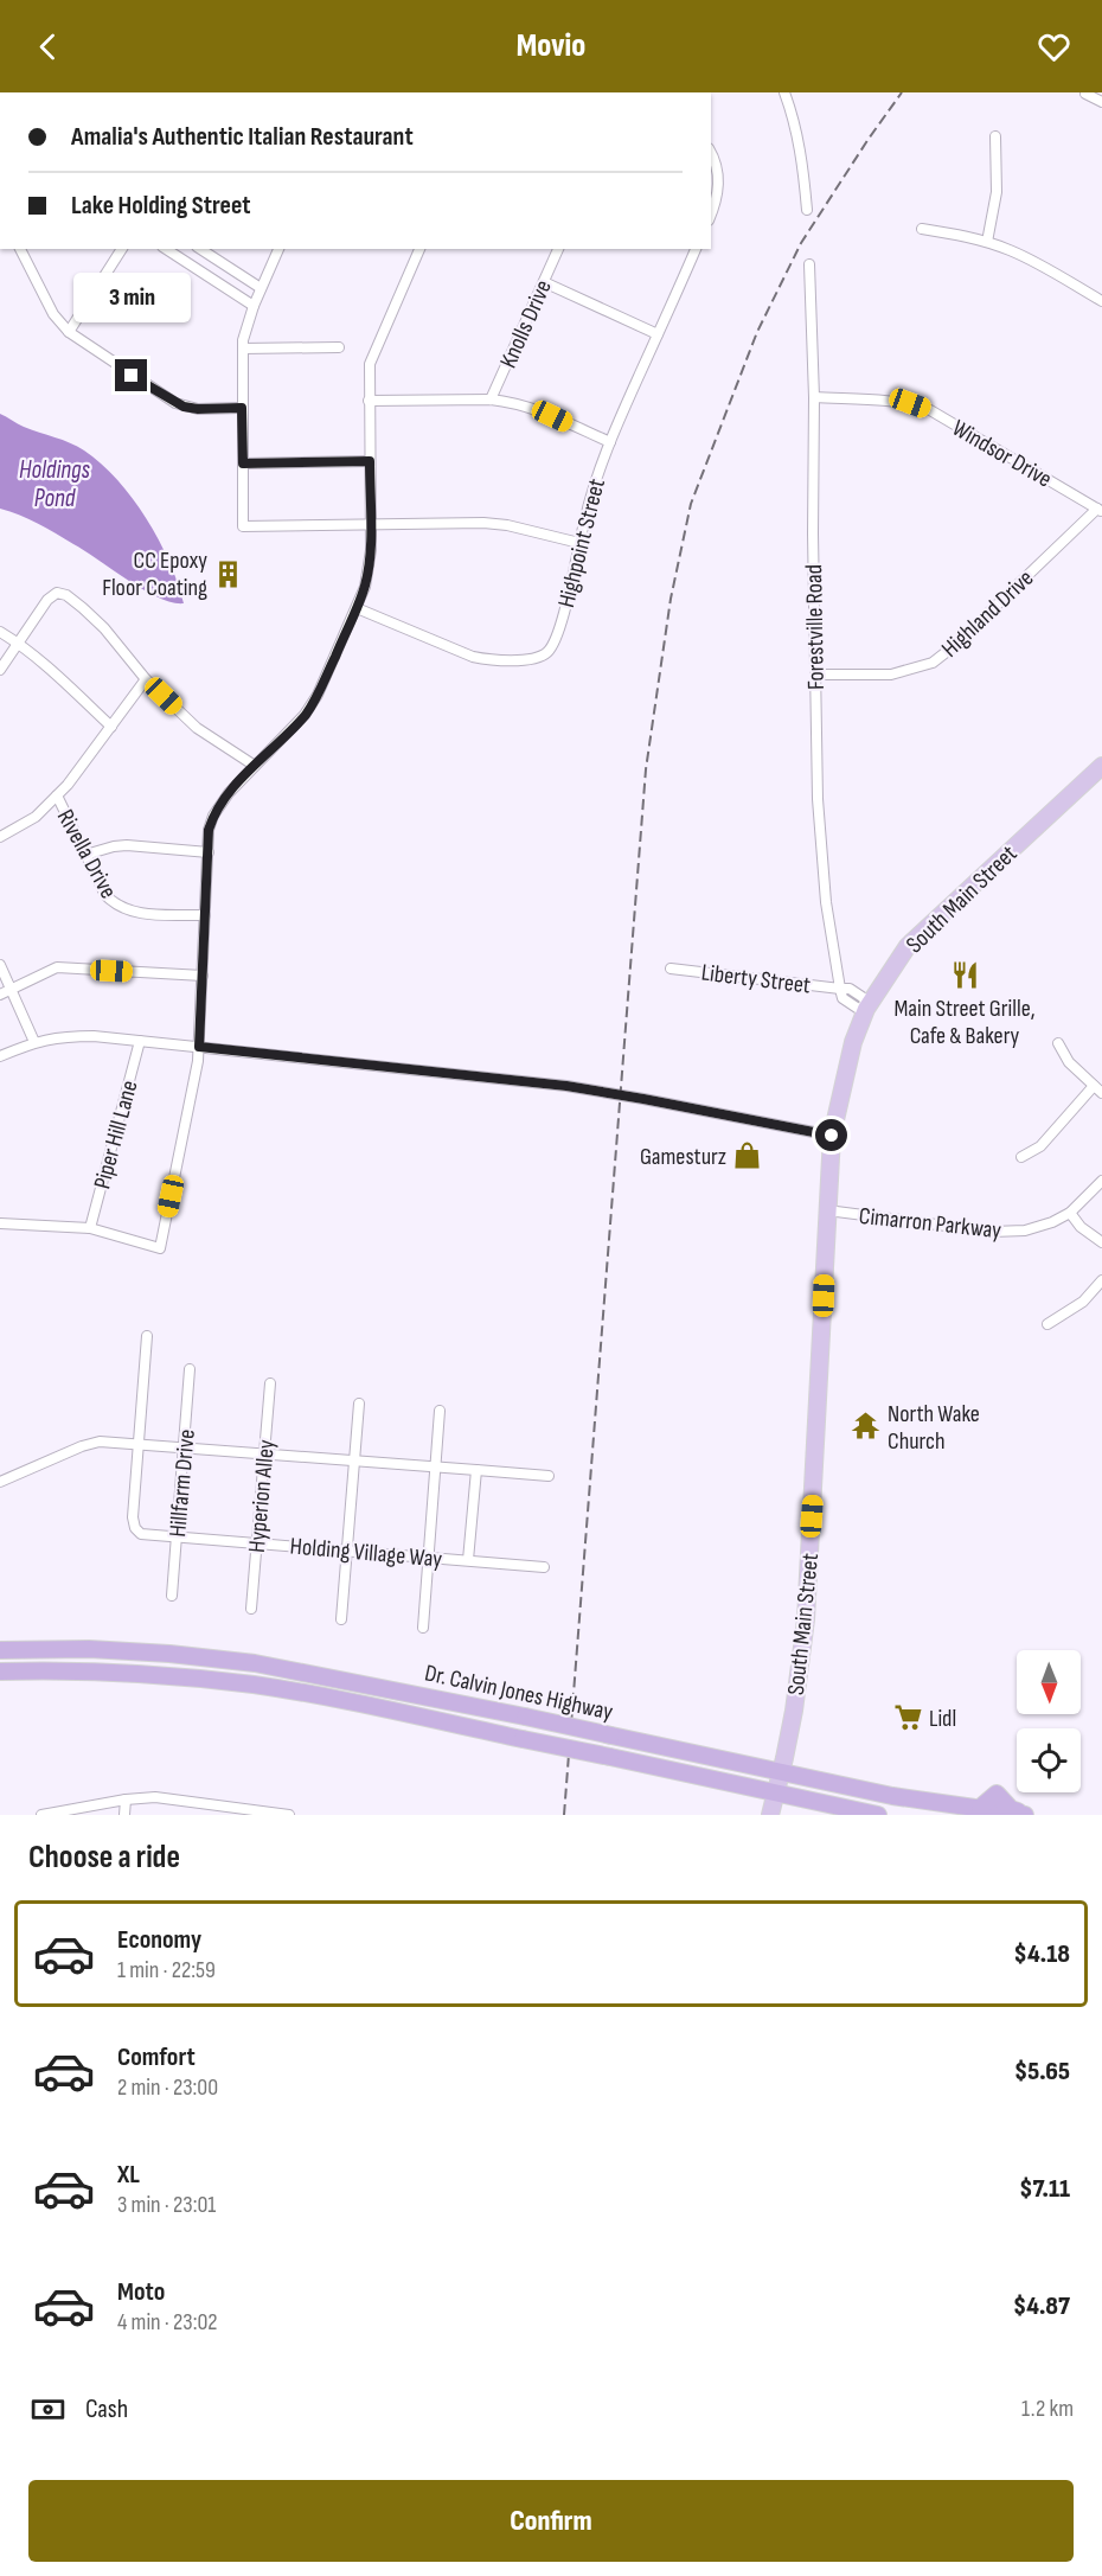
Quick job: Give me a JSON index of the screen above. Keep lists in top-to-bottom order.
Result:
{
  "streets": {
    "highway": ["Dr. Calvin Jones Highway"],
    "main road": ["South Main Street"],
    "street": [
      "Knolls Drive",
      "Windsor Drive",
      "Highpoint Street",
      "Highland Drive",
      "Forestville Road",
      "Rivella Drive",
      "Liberty Street",
      "Piper Hill Lane",
      "Cimarron Parkway",
      "Hillfarm Drive",
      "Hyperion Alley",
      "Holding Village Way"
    ]
  },
  "crossings": [
    ["Windsor Drive", "Highland Drive"],
    ["Windsor Drive", "Forestville Road"],
    ["Highland Drive", "Forestville Road"],
    ["Forestville Road", "Liberty Street"],
    ["South Main Street", "Cimarron Parkway"],
    ["South Main Street", "Dr. Calvin Jones Highway"],
    ["Hillfarm Drive", "Holding Village Way"],
    ["Hyperion Alley", "Holding Village Way"]
  ],
  "water": ["Holdings Pond"],
  "places": {
    "building": ["CC Epoxy Floor Coating"],
    "restaurant": ["Main Street Grille, Cafe & Bakery"],
    "shop": ["Gamesturz"],
    "temple": ["North Wake Church"],
    "supermarket": ["Lidl"]
  },
  "north": "bottom",
  "page": {
    "header": "Movio",
    "banner": ["Amalia's Authentic Italian Restaurant", "Lake Holding Street"],
    "bubble": "3 min",
    "heading": "Choose a ride",
    "list": [
      {
        "name": "Economy",
        "note": "1 min · 22:59",
        "value": "$4.18"
      },
      {
        "name": "Comfort",
        "note": "2 min · 23:00",
        "value": "$5.65"
      },
      {
        "name": "XL",
        "note": "3 min · 23:01",
        "value": "$7.11"
      },
      {
        "name": "Moto",
        "note": "4 min · 23:02",
        "value": "$4.87"
      }
    ],
    "pay": ["Cash", "1.2 km"],
    "buttons": "Confirm"
  }
}
